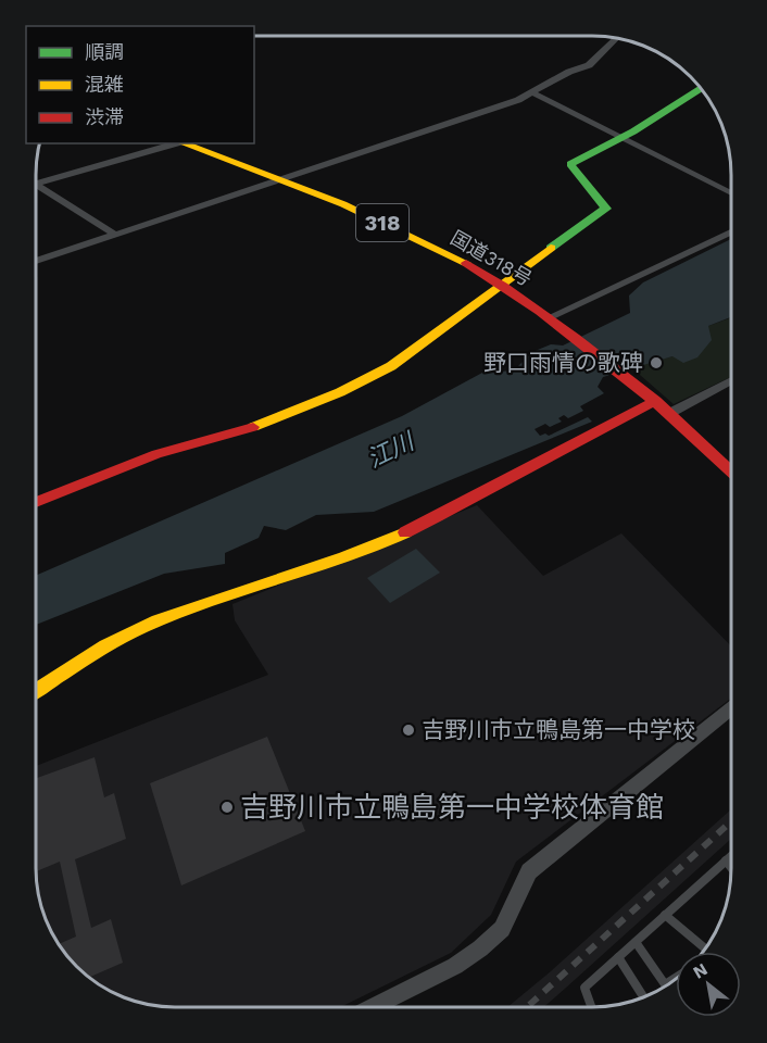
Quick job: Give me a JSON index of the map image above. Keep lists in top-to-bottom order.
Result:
{
  "streets": {
    "main road": ["318", "国道318号"]
  },
  "water": ["江川"],
  "places": ["野口雨情の歌碑", "吉野川市立鴨島第一中学校", "吉野川市立鴨島第一中学校体育館"],
  "legend": ["順調", "混雑", "渋滞"],
  "north": "top left"
}
